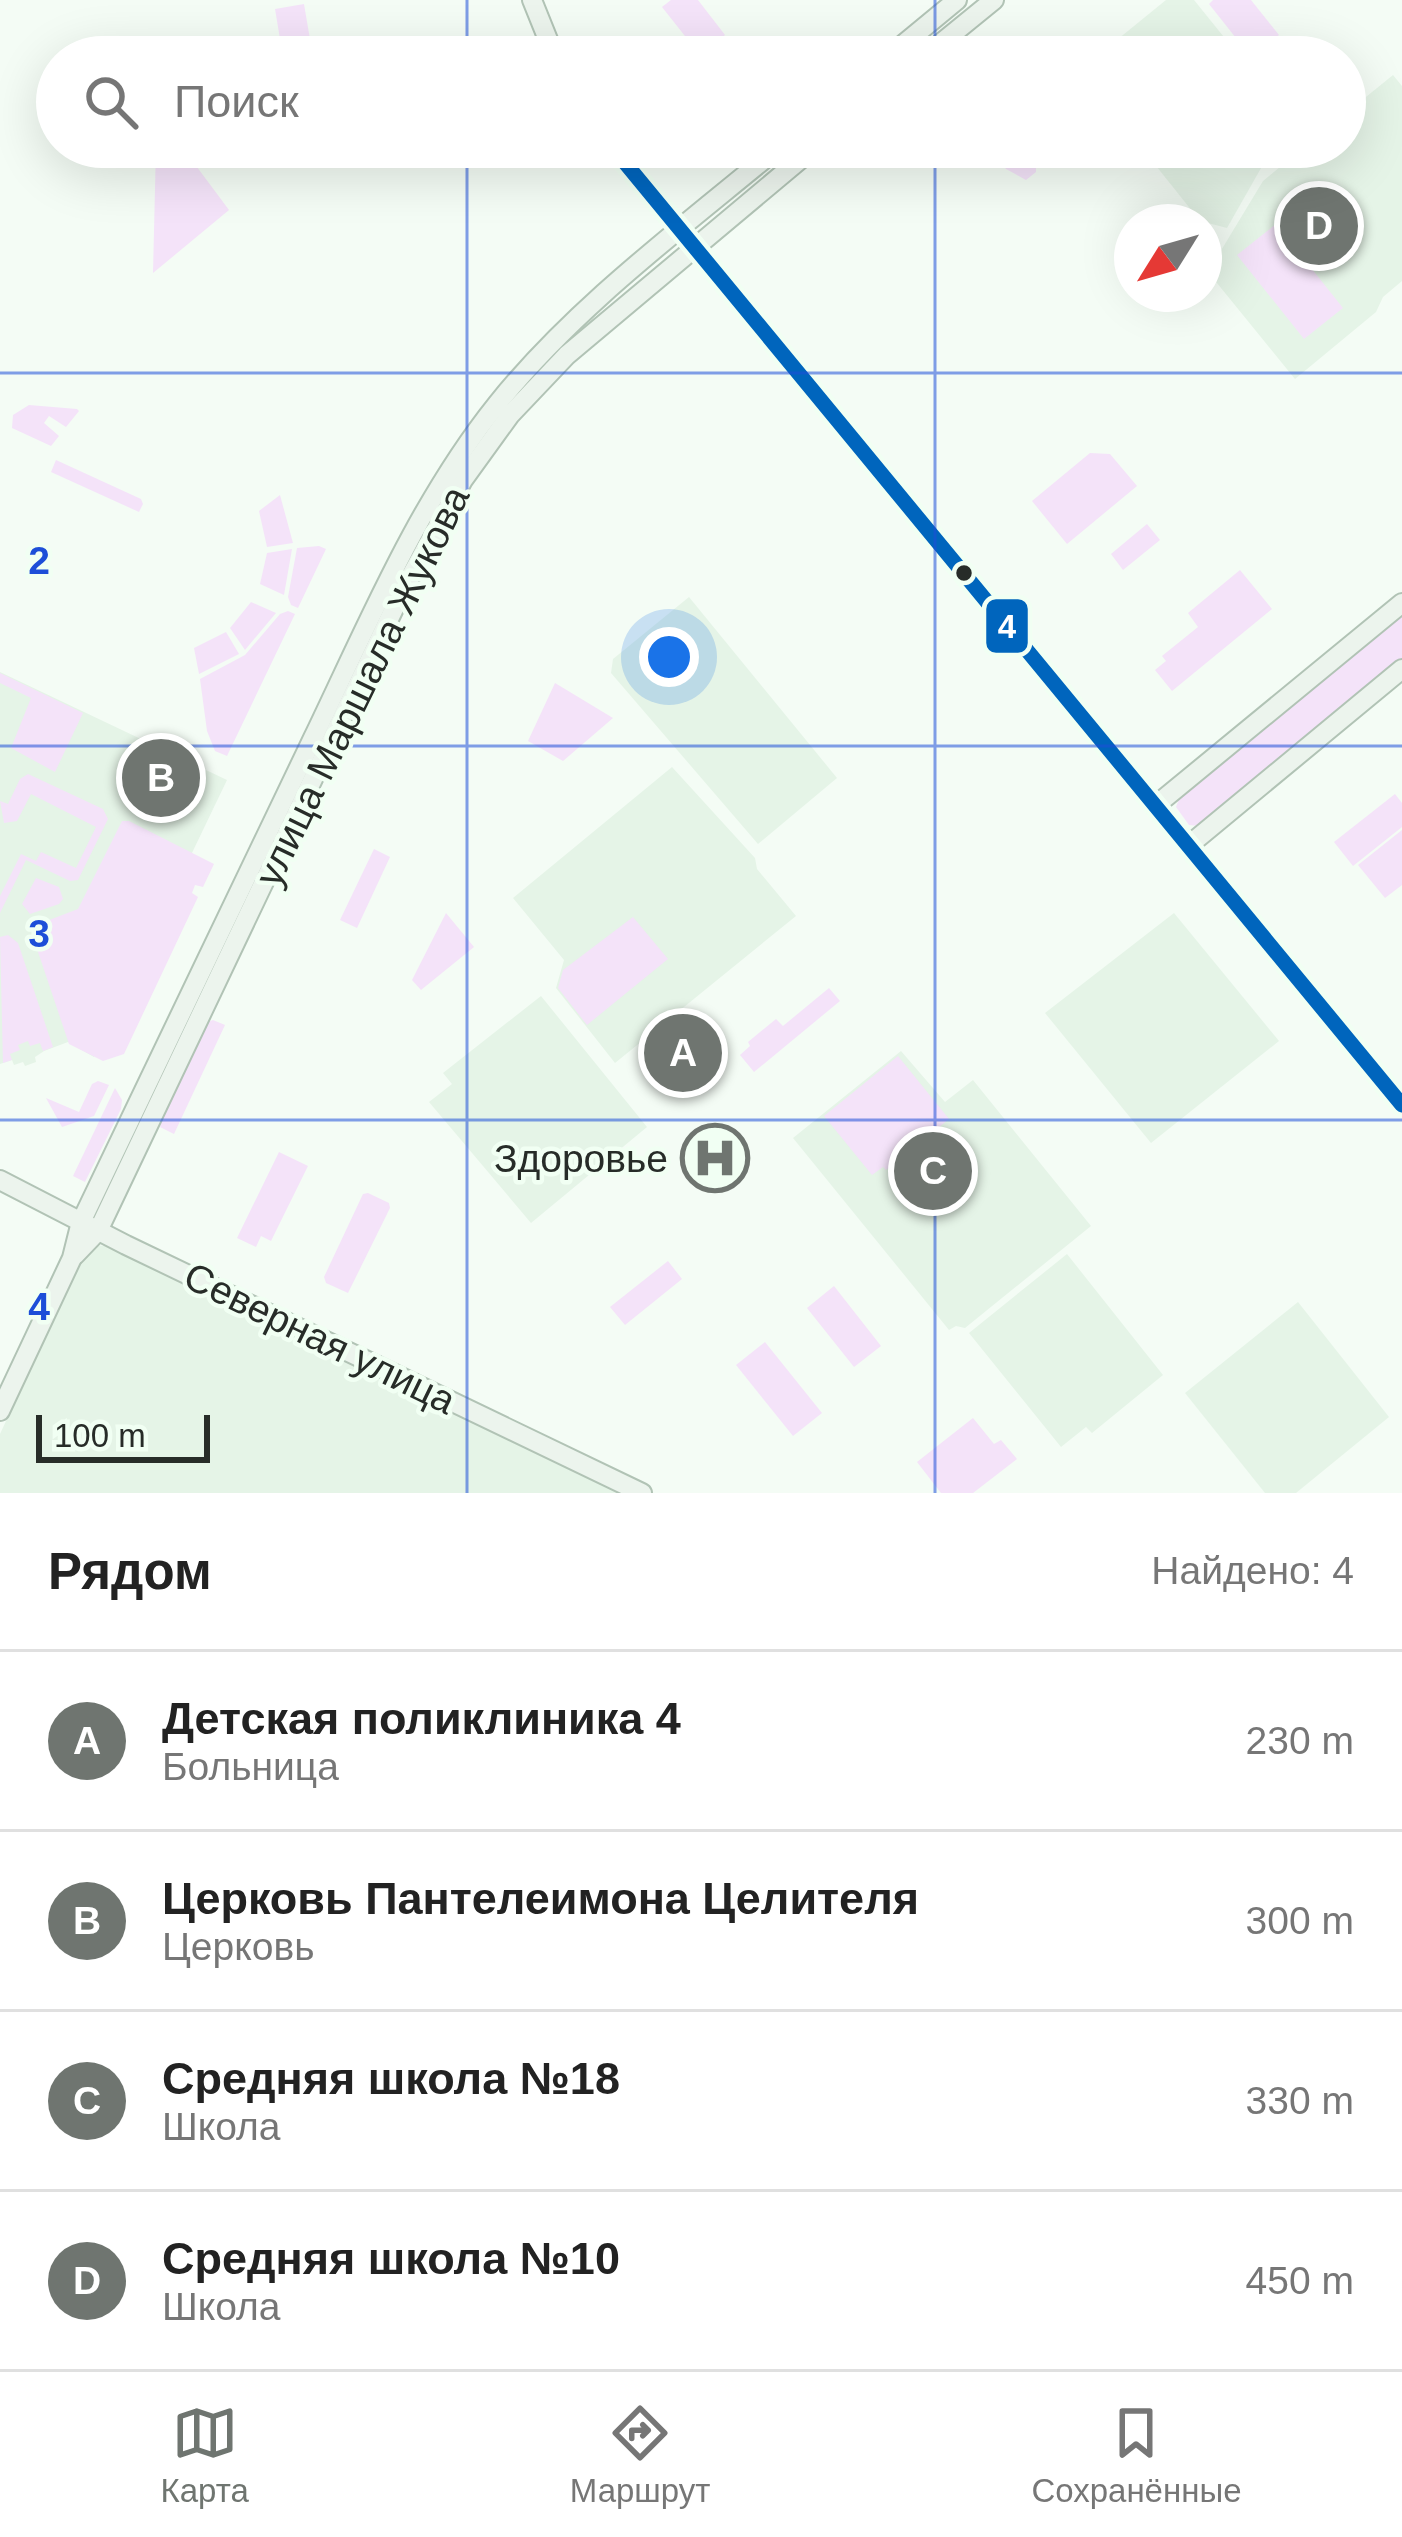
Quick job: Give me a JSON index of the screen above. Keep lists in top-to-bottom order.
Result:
{
  "streets": {
    "main road": ["улица Маршала Жукова", "Северная улица"]
  },
  "crossings": [
    ["улица Маршала Жукова", "Северная улица"]
  ],
  "places": {
    "hospital": ["Здоровье"]
  },
  "lines": ["transit line 4"],
  "scale_bar": "100 m",
  "north": "bottom left",
  "page": {
    "search": "Поиск",
    "pins": [
      "D",
      "B",
      "A",
      "C"
    ],
    "scale": "100 m",
    "heading": ["Рядом", "Найдено: 4"],
    "list": [
      {
        "mark": "A",
        "name": "Детская поликлиника 4",
        "note": "Больница",
        "value": "230 m"
      },
      {
        "mark": "B",
        "name": "Церковь Пантелеимона Целителя",
        "note": "Церковь",
        "value": "300 m"
      },
      {
        "mark": "C",
        "name": "Средняя школа №18",
        "note": "Школа",
        "value": "330 m"
      },
      {
        "mark": "D",
        "name": "Средняя школа №10",
        "note": "Школа",
        "value": "450 m"
      }
    ],
    "nav": ["Карта", "Маршрут", "Сохранённые"]
  },
  "grid": {
    "rows": ["2", "3", "4"]
  }
}
